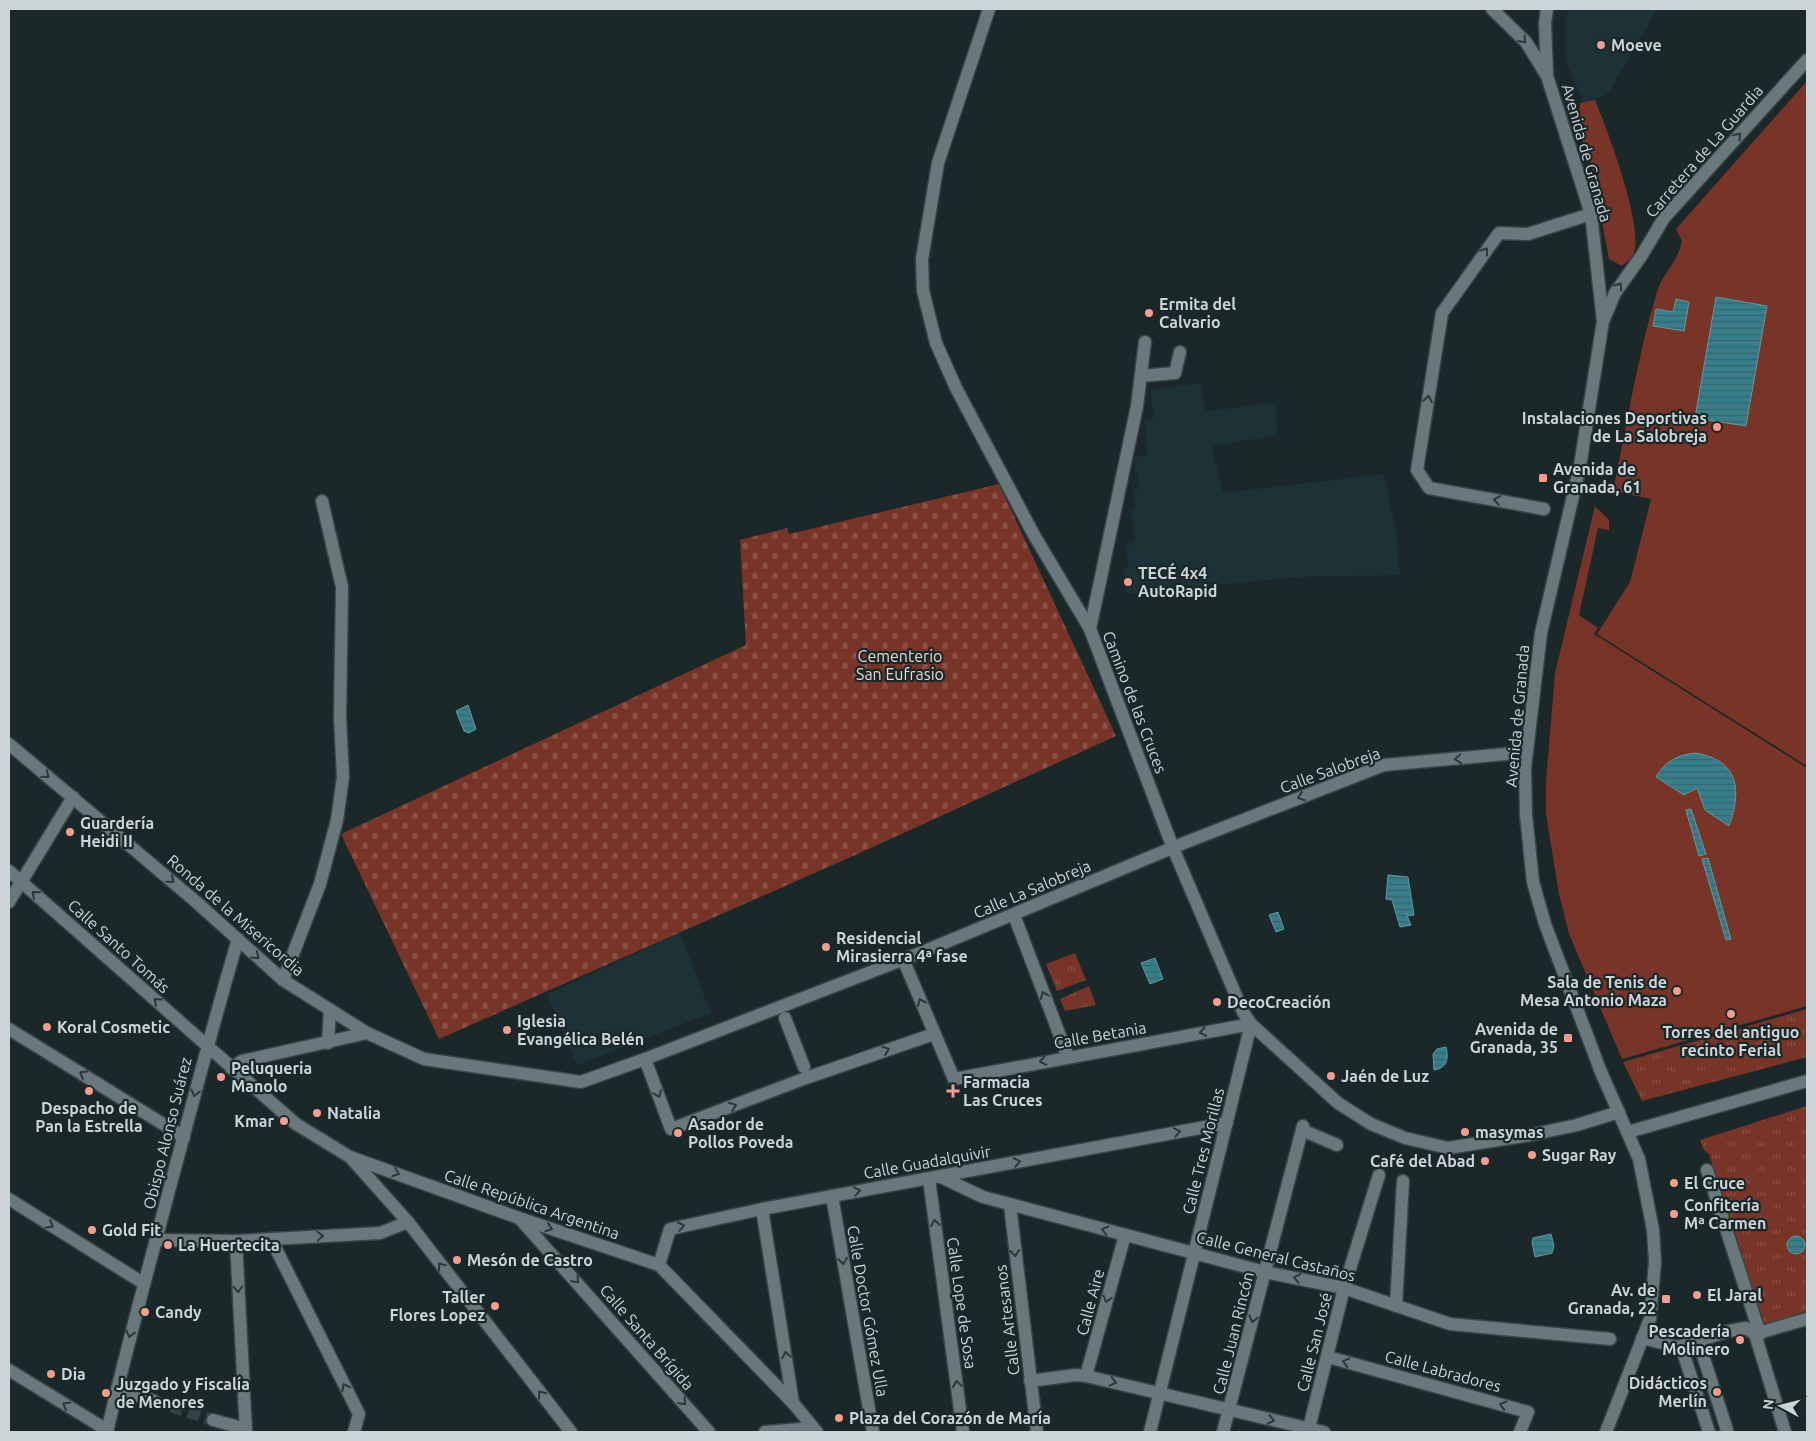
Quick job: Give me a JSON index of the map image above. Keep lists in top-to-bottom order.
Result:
{
  "streets": {
    "street": [
      "Carretera de La Guardia",
      "Avenida de Granada",
      "Camino de las Cruces",
      "Calle Salobreja",
      "Calle La Salobreja",
      "Ronda de la Misericordia",
      "Calle Santo Tomás",
      "Calle Betania",
      "Obispo Alonso Suárez",
      "Calle Tres Morillas",
      "Calle Guadalquivir",
      "Calle República Argentina",
      "Calle General Castaños",
      "Calle Aire",
      "Calle Lope de Sosa",
      "Calle Doctor Gómez Ulla",
      "Calle Artesanos",
      "Calle Juan Rincón",
      "Calle Santa Brígida",
      "Calle San José",
      "Calle Labradores"
    ]
  },
  "crossings": [
    ["Carretera de La Guardia", "Avenida de Granada"],
    ["Avenida de Granada", "Camino de las Cruces"],
    ["Camino de las Cruces", "Calle Salobreja"],
    ["Camino de las Cruces", "Calle La Salobreja"],
    ["Camino de las Cruces", "Calle Betania"],
    ["Camino de las Cruces", "Calle Tres Morillas"],
    ["Calle Salobreja", "Calle La Salobreja"],
    ["Calle La Salobreja", "Ronda de la Misericordia"],
    ["Ronda de la Misericordia", "Obispo Alonso Suárez"],
    ["Calle Santo Tomás", "Obispo Alonso Suárez"],
    ["Calle Santo Tomás", "Calle República Argentina"],
    ["Calle Betania", "Calle Tres Morillas"],
    ["Obispo Alonso Suárez", "Calle República Argentina"],
    ["Calle Tres Morillas", "Calle Guadalquivir"],
    ["Calle Tres Morillas", "Calle General Castaños"],
    ["Calle Guadalquivir", "Calle República Argentina"],
    ["Calle Guadalquivir", "Calle General Castaños"],
    ["Calle Guadalquivir", "Calle Lope de Sosa"],
    ["Calle Guadalquivir", "Calle Doctor Gómez Ulla"],
    ["Calle República Argentina", "Calle Santa Brígida"],
    ["Calle General Castaños", "Calle Aire"],
    ["Calle General Castaños", "Calle Lope de Sosa"],
    ["Calle General Castaños", "Calle Artesanos"],
    ["Calle General Castaños", "Calle Juan Rincón"],
    ["Calle General Castaños", "Calle San José"],
    ["Calle San José", "Calle Labradores"]
  ],
  "one_way": [
    "Carretera de La Guardia",
    "Calle Salobreja",
    "Ronda de la Misericordia",
    "Calle Betania",
    "Obispo Alonso Suárez",
    "Calle Guadalquivir",
    "Calle República Argentina",
    "Calle Aire",
    "Calle Lope de Sosa",
    "Calle Artesanos",
    "Calle Juan Rincón",
    "Calle Labradores"
  ],
  "parks": ["Cementerio San Eufrasio"],
  "places": {
    "other": [
      "Moeve",
      "Ermita del Calvario",
      "Instalaciones Deportivas de La Salobreja",
      "TECÉ 4x4 AutoRapid",
      "Guardería Heidi II",
      "Residencial Mirasierra 4ª fase",
      "Sala de Tenis de Mesa Antonio Maza",
      "DecoCreación",
      "Torres del antiguo recinto Ferial",
      "Koral Cosmetic",
      "Iglesia Evangélica Belén",
      "Jaén de Luz",
      "Peluqueria Manolo",
      "Despacho de Pan la Estrella",
      "Natalia",
      "Kmar",
      "masymas",
      "Asador de Pollos Poveda",
      "Sugar Ray",
      "Café del Abad",
      "El Cruce",
      "Confitería Mª Carmen",
      "Gold Fit",
      "La Huertecita",
      "Mesón de Castro",
      "El Jaral",
      "Taller Flores Lopez",
      "Candy",
      "Pescadería Molinero",
      "Dia",
      "Didácticos Merlín",
      "Juzgado y Fiscalía de Menores",
      "Plaza del Corazón de María"
    ],
    "transit": ["Avenida de Granada, 61", "Avenida de Granada, 35", "Av. de Granada, 22"],
    "health": ["Farmacia Las Cruces"]
  },
  "north": "left"
}
